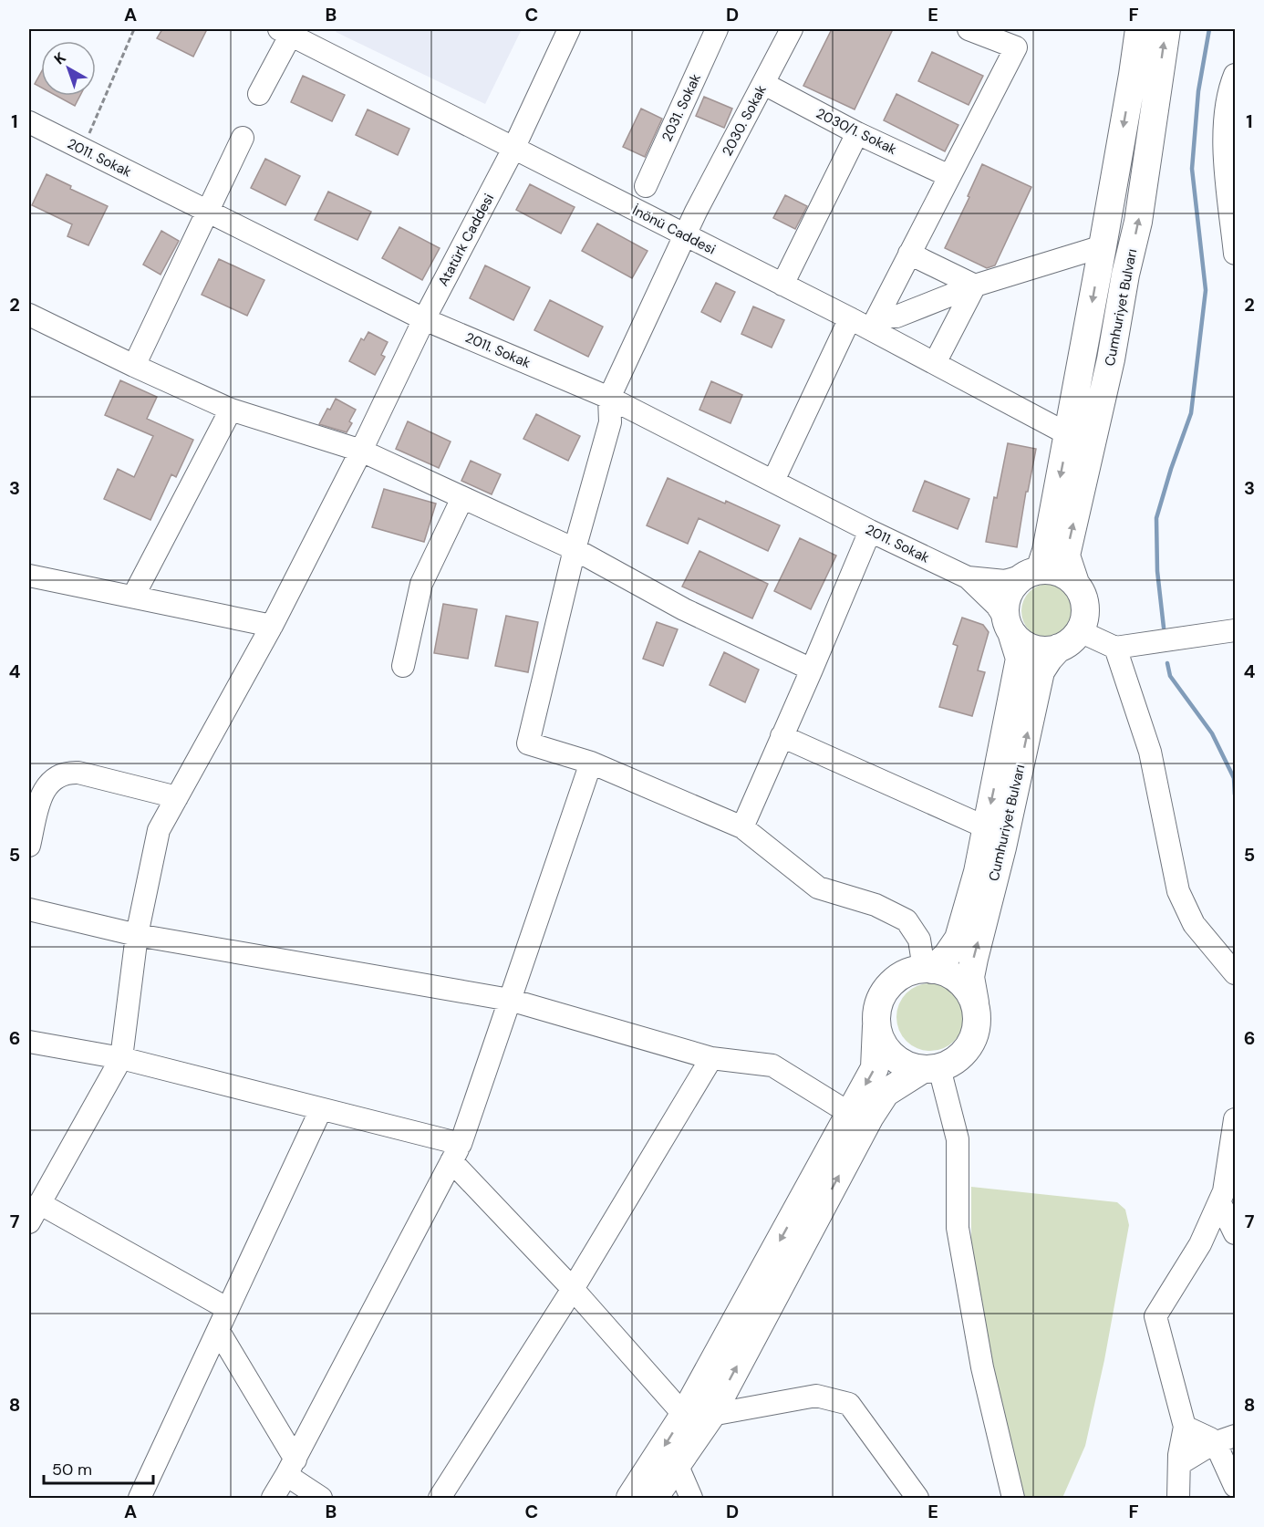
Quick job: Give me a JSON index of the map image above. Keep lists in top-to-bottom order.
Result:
{
  "streets": {
    "main road": ["Cumhuriyet Bulvarı"],
    "street": [
      "2031. Sokak",
      "2030. Sokak",
      "2030/1. Sokak",
      "2011. Sokak",
      "İnönü Caddesi",
      "Atatürk Caddesi"
    ]
  },
  "crossings": [
    ["2030. Sokak", "2030/1. Sokak"],
    ["2030. Sokak", "2011. Sokak"],
    ["2030. Sokak", "İnönü Caddesi"],
    ["2011. Sokak", "Atatürk Caddesi"],
    ["İnönü Caddesi", "Atatürk Caddesi"]
  ],
  "scale_bar": "50 m",
  "north": "top left",
  "grid": {
    "columns": [
      "A",
      "B",
      "C",
      "D",
      "E",
      "F"
    ],
    "rows": [
      "1",
      "2",
      "3",
      "4",
      "5",
      "6",
      "7",
      "8"
    ]
  }
}
